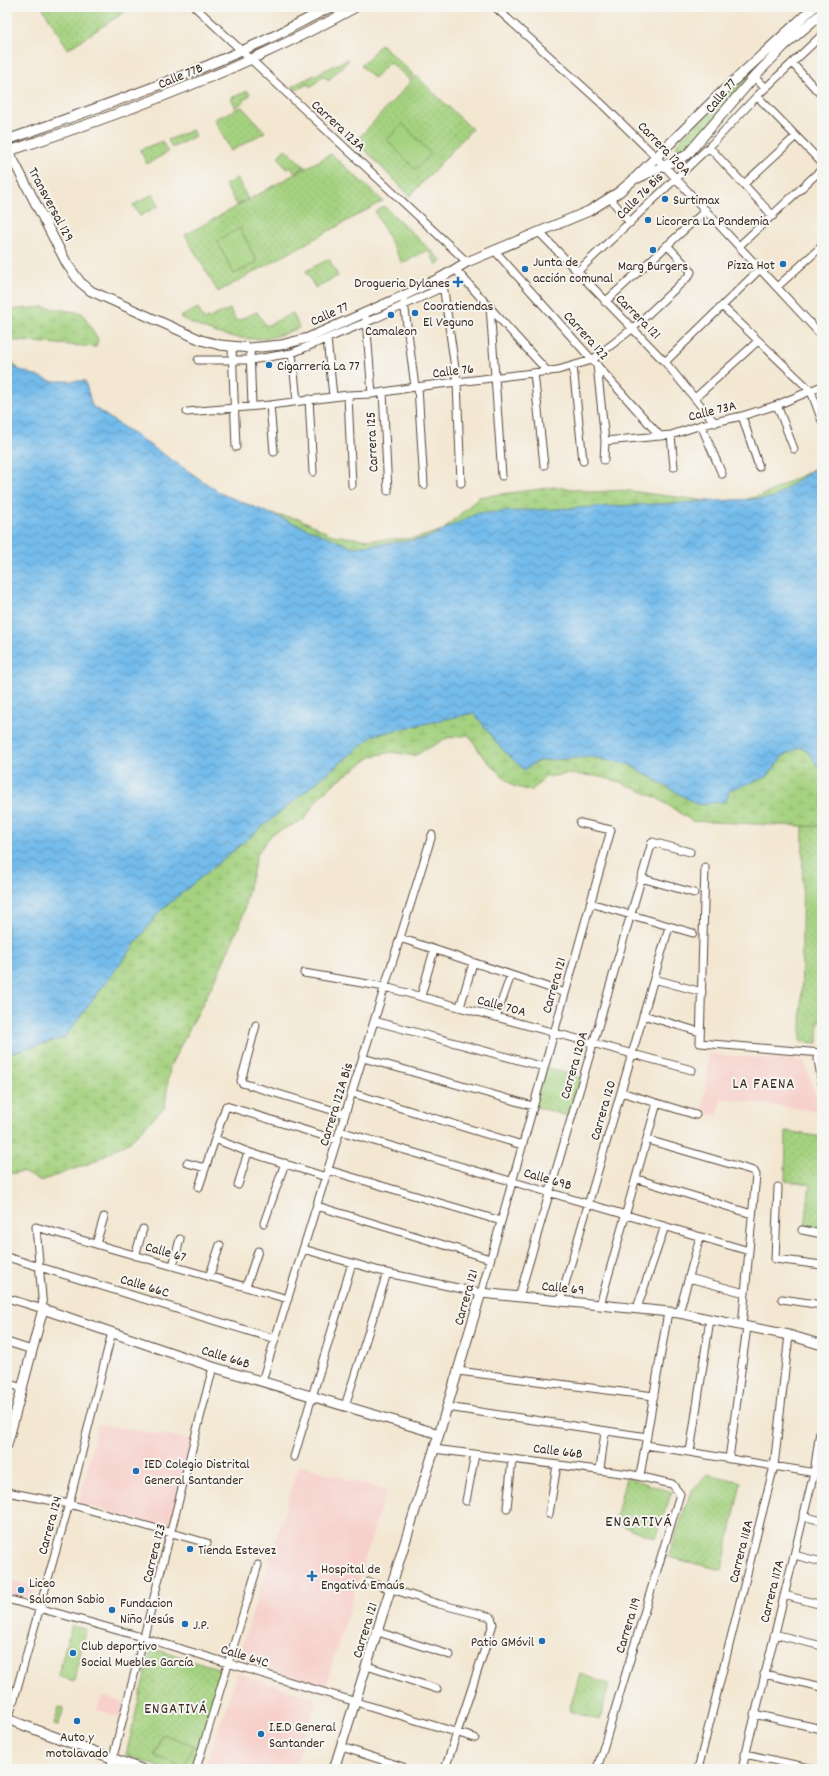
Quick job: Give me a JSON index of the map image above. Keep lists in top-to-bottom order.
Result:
{
  "streets": {
    "street": [
      "Calle 77B",
      "Calle 77",
      "Carrera 123A",
      "Carrera 120A",
      "Calle 76 Bis",
      "Transversal 129",
      "Carrera 121",
      "Carrera 122",
      "Calle 76",
      "Calle 73A",
      "Carrera 125",
      "Calle 70A",
      "Carrera 122A Bis",
      "Carrera 120",
      "Calle 69B",
      "Calle 67",
      "Calle 66C",
      "Calle 69",
      "Calle 66B",
      "Carrera 124",
      "Carrera 118A",
      "Carrera 123",
      "Carrera 117A",
      "Carrera 119",
      "Calle 64C"
    ]
  },
  "crossings": [
    ["Calle 77B", "Carrera 123A"],
    ["Calle 77B", "Transversal 129"],
    ["Calle 77", "Carrera 123A"],
    ["Calle 77", "Carrera 120A"],
    ["Calle 77", "Transversal 129"],
    ["Calle 77", "Carrera 121"],
    ["Calle 77", "Carrera 122"],
    ["Calle 77", "Carrera 125"],
    ["Carrera 120A", "Calle 76 Bis"],
    ["Carrera 120A", "Calle 70A"],
    ["Carrera 120A", "Calle 69B"],
    ["Carrera 120A", "Calle 69"],
    ["Calle 76 Bis", "Carrera 121"],
    ["Carrera 121", "Calle 76"],
    ["Carrera 121", "Calle 73A"],
    ["Carrera 121", "Calle 70A"],
    ["Carrera 121", "Calle 69B"],
    ["Carrera 121", "Calle 69"],
    ["Carrera 121", "Calle 66B"],
    ["Carrera 121", "Calle 64C"],
    ["Carrera 122", "Calle 76"],
    ["Carrera 122", "Calle 73A"],
    ["Calle 76", "Carrera 125"],
    ["Calle 70A", "Carrera 122A Bis"],
    ["Calle 70A", "Carrera 120"],
    ["Carrera 122A Bis", "Calle 69B"],
    ["Carrera 122A Bis", "Calle 67"],
    ["Carrera 122A Bis", "Calle 66C"],
    ["Carrera 122A Bis", "Calle 69"],
    ["Carrera 122A Bis", "Calle 66B"],
    ["Carrera 120", "Calle 69B"],
    ["Carrera 120", "Calle 69"],
    ["Calle 67", "Calle 66C"],
    ["Calle 69", "Carrera 118A"],
    ["Calle 66B", "Carrera 124"],
    ["Calle 66B", "Carrera 123"],
    ["Calle 66B", "Carrera 119"],
    ["Carrera 124", "Calle 64C"],
    ["Carrera 123", "Calle 64C"]
  ],
  "districts": ["LA FAENA", "ENGATIVÁ", "ENGATIVÁ"],
  "places": {
    "other": [
      "Surtimax",
      "Licorera La Pandemia",
      "Marg Burgers",
      "Pizza Hot",
      "Junta de acción comunal",
      "Cooratiendas El Veguno",
      "Camaleon",
      "Cigarrería La 77",
      "IED Colegio Distrital General Santander",
      "Tienda Estevez",
      "Liceo Salomon Sabio",
      "Fundacion Niño Jesús",
      "J.P.",
      "Patio GMóvil",
      "Club deportivo Social Muebles García",
      "Auto y motolavado",
      "I.E.D General Santander"
    ],
    "health": ["Drogueria Dylanes", "Hospital de Engativá Emaús"]
  }
}
